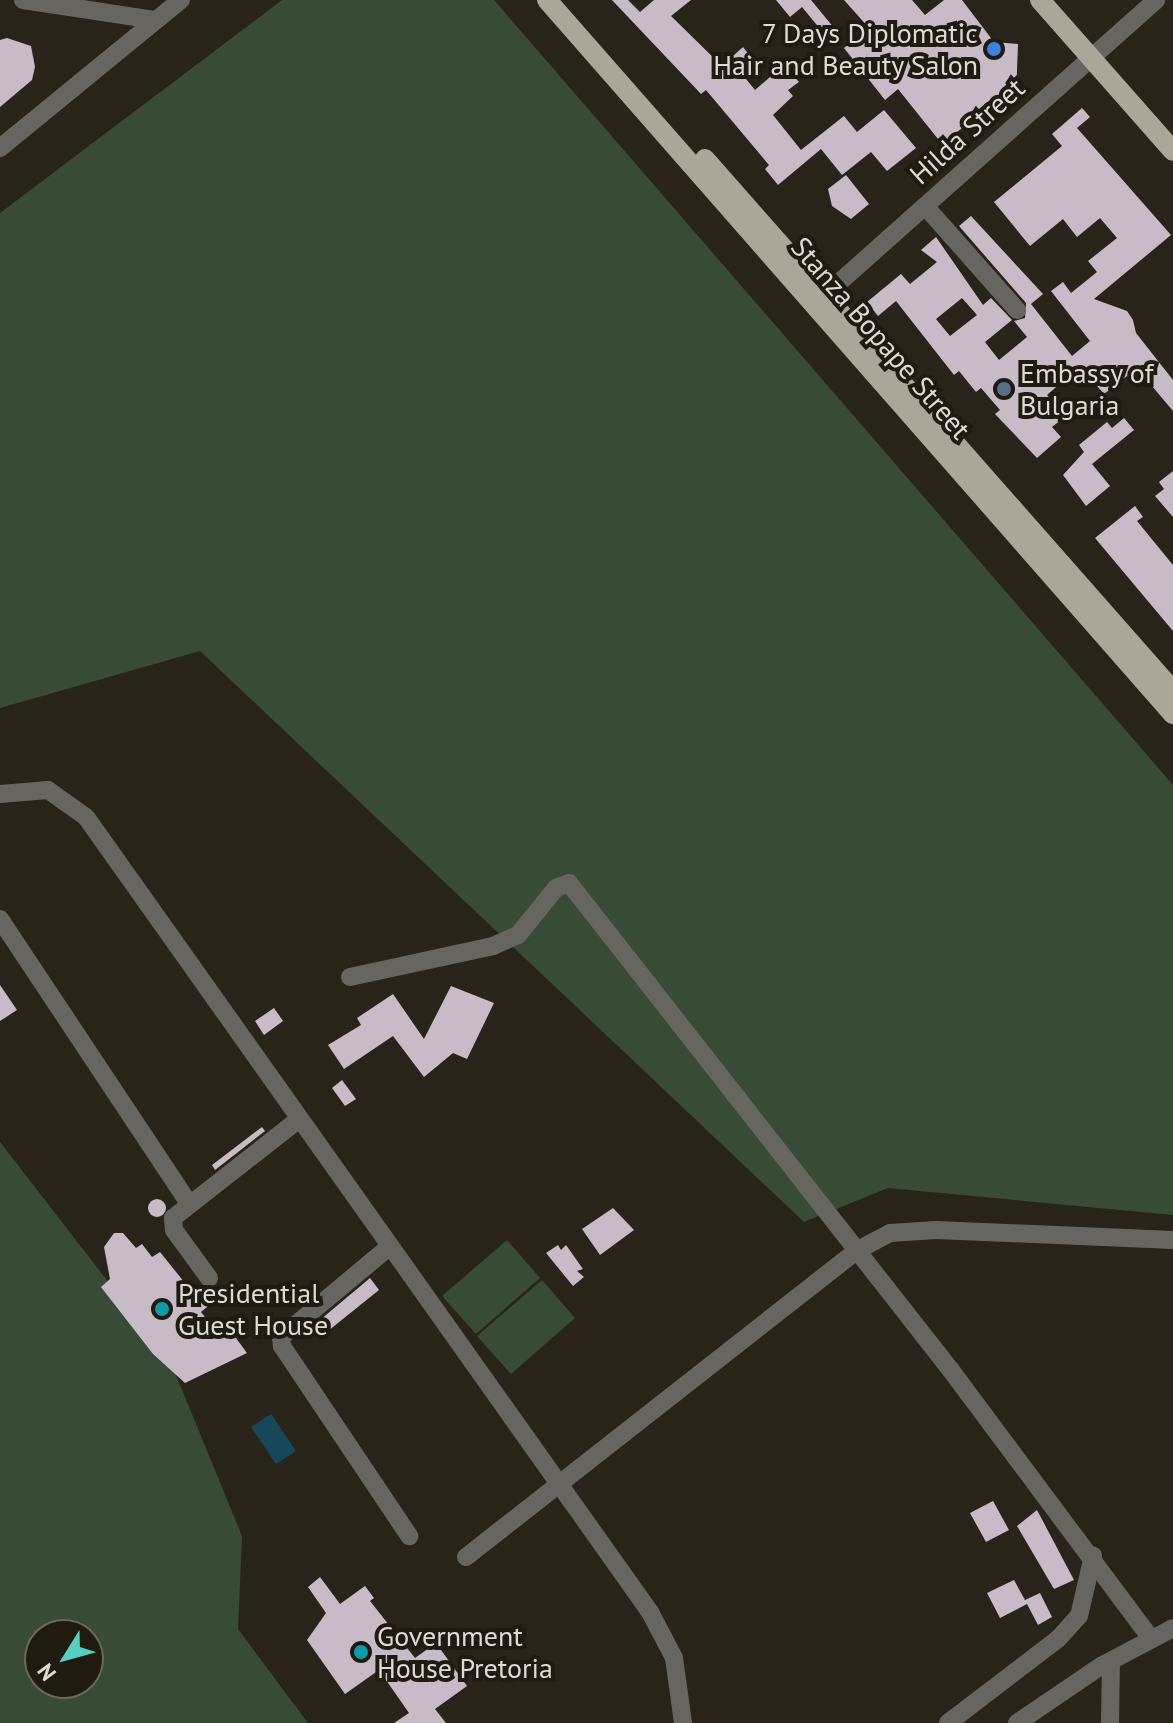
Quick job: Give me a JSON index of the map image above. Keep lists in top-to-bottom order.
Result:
{
  "streets": {
    "main road": ["Stanza Bopape Street"],
    "street": ["Hilda Street"]
  },
  "crossings": [
    ["Hilda Street", "Stanza Bopape Street"]
  ],
  "places": [
    "7 Days Diplomatic Hair and Beauty Salon",
    "Embassy of Bulgaria",
    "Presidential Guest House",
    "Government House Pretoria"
  ],
  "north": "bottom left"
}
